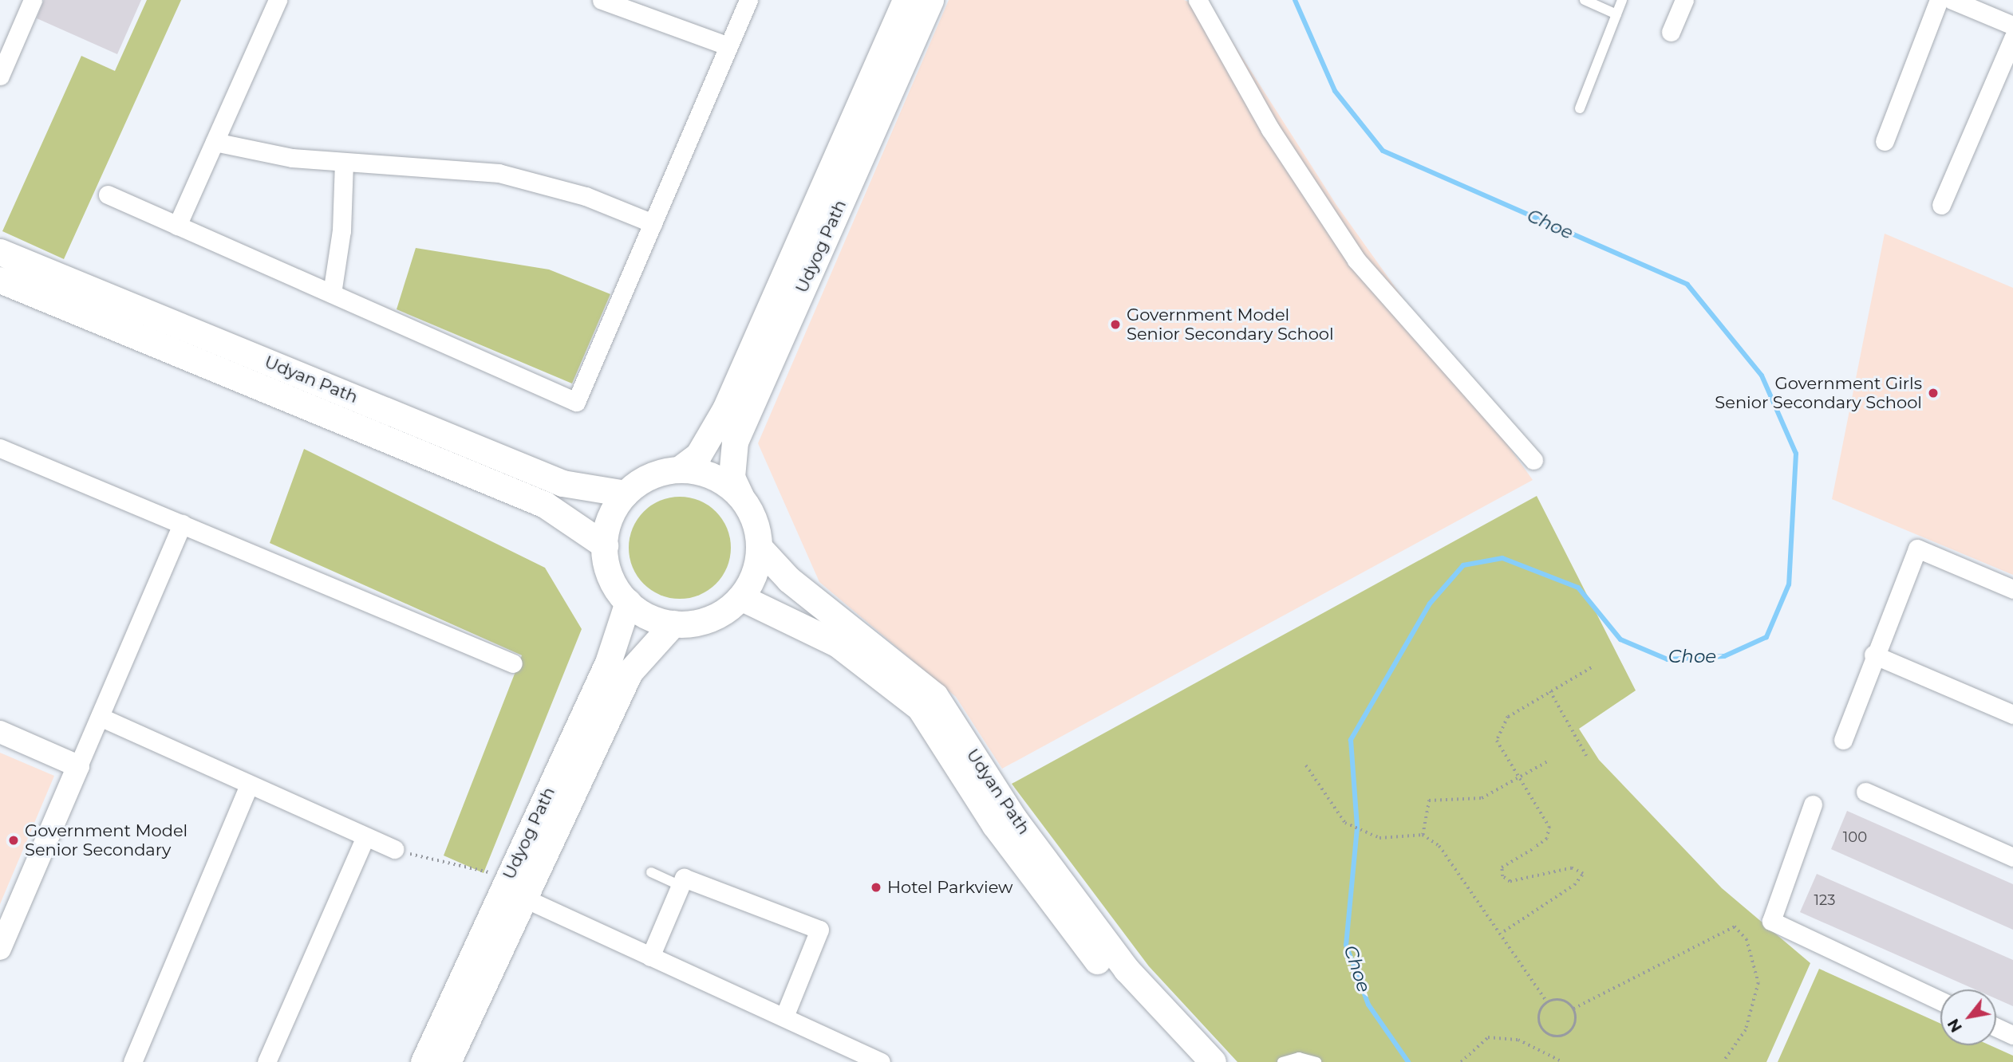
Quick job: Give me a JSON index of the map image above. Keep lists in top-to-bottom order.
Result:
{
  "streets": {
    "main road": ["Udyog Path", "Udyan Path"]
  },
  "crossings": [
    ["Udyog Path", "Udyan Path"]
  ],
  "water": ["Choe"],
  "places": [
    "Government Model Senior Secondary School",
    "Government Girls Senior Secondary School",
    "Government Model Senior Secondary",
    "Hotel Parkview"
  ],
  "house_numbers": ["100", "123"],
  "north": "bottom left"
}
